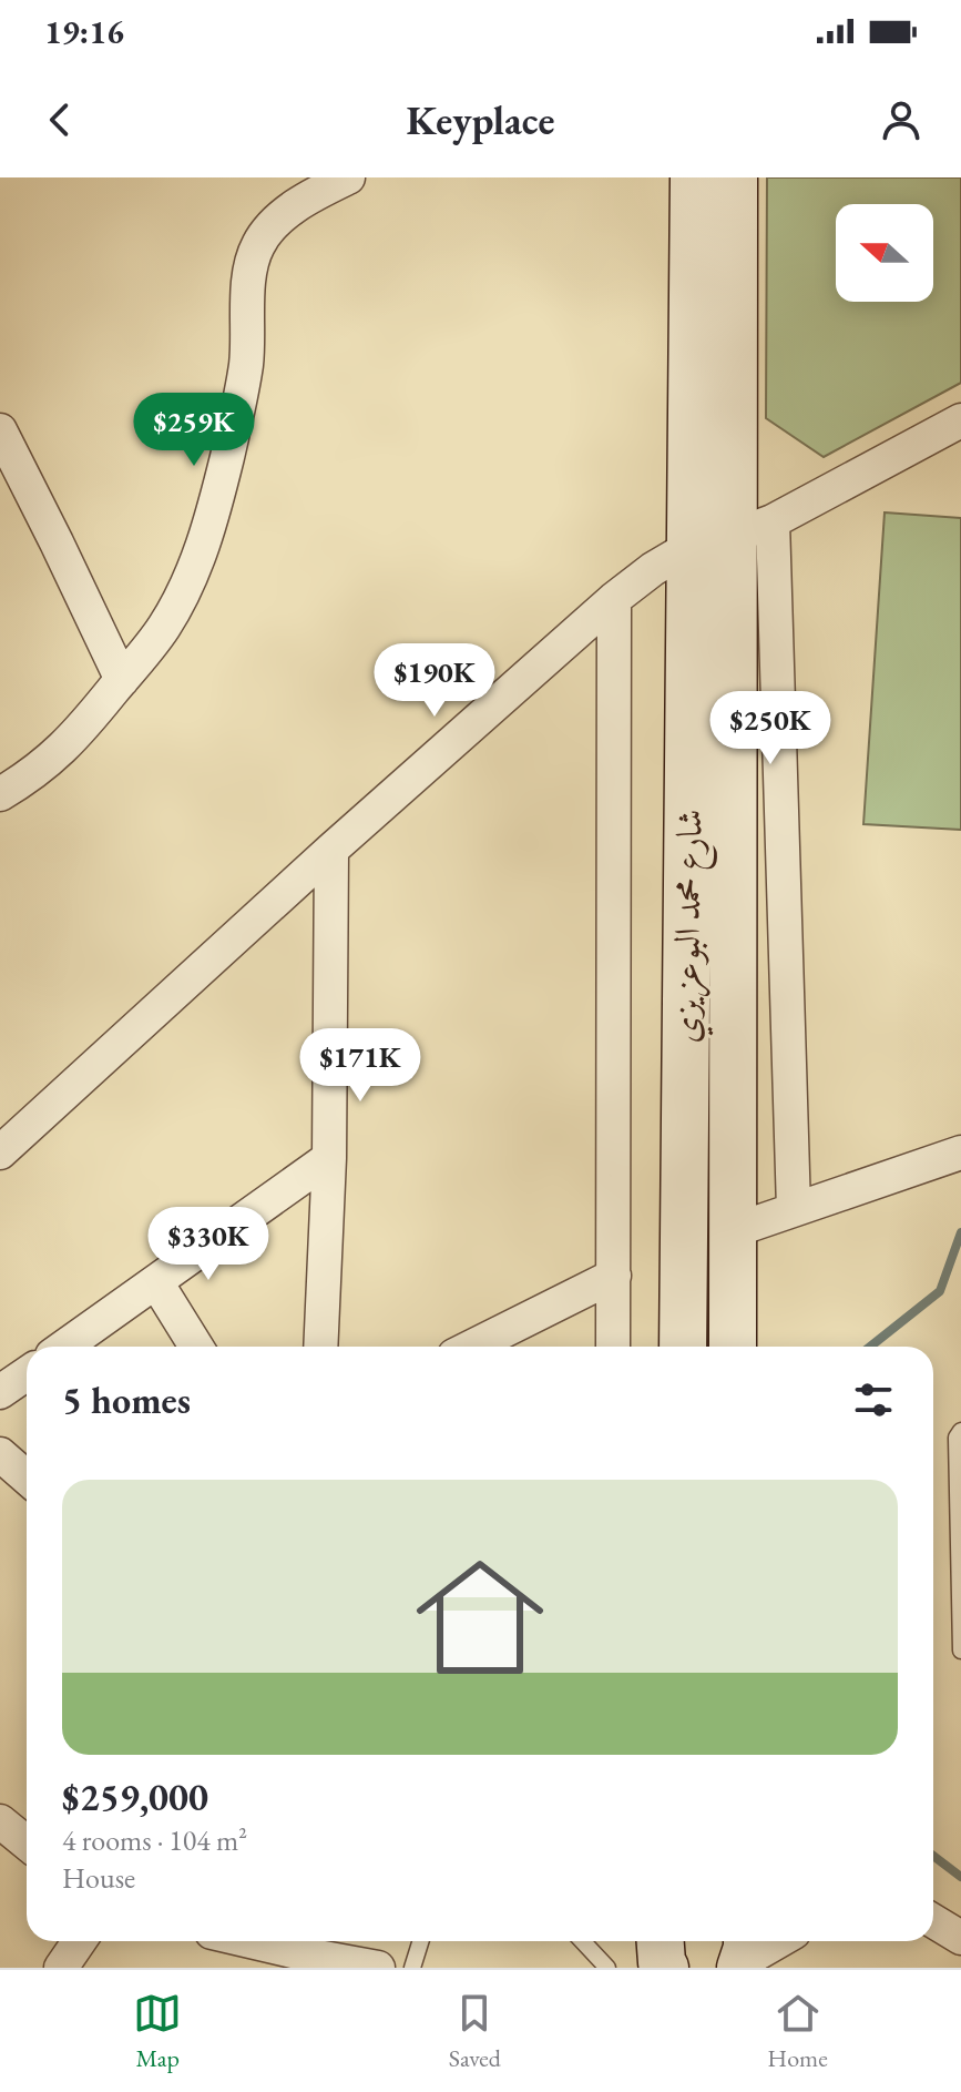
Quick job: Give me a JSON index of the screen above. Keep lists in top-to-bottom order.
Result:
{
  "streets": {
    "main road": ["شارع محمد البوعزيزي"]
  },
  "north": "left",
  "page": {
    "status": "19:16",
    "header": "Keyplace",
    "price": [
      "$259K",
      "$190K",
      "$250K",
      "$171K",
      "$330K"
    ],
    "heading": "5 homes",
    "list": [
      {
        "name": "$259,000",
        "note": "4 rooms · 104 m² · House"
      }
    ],
    "tabs": ["Map", "Saved", "Home"]
  }
}
